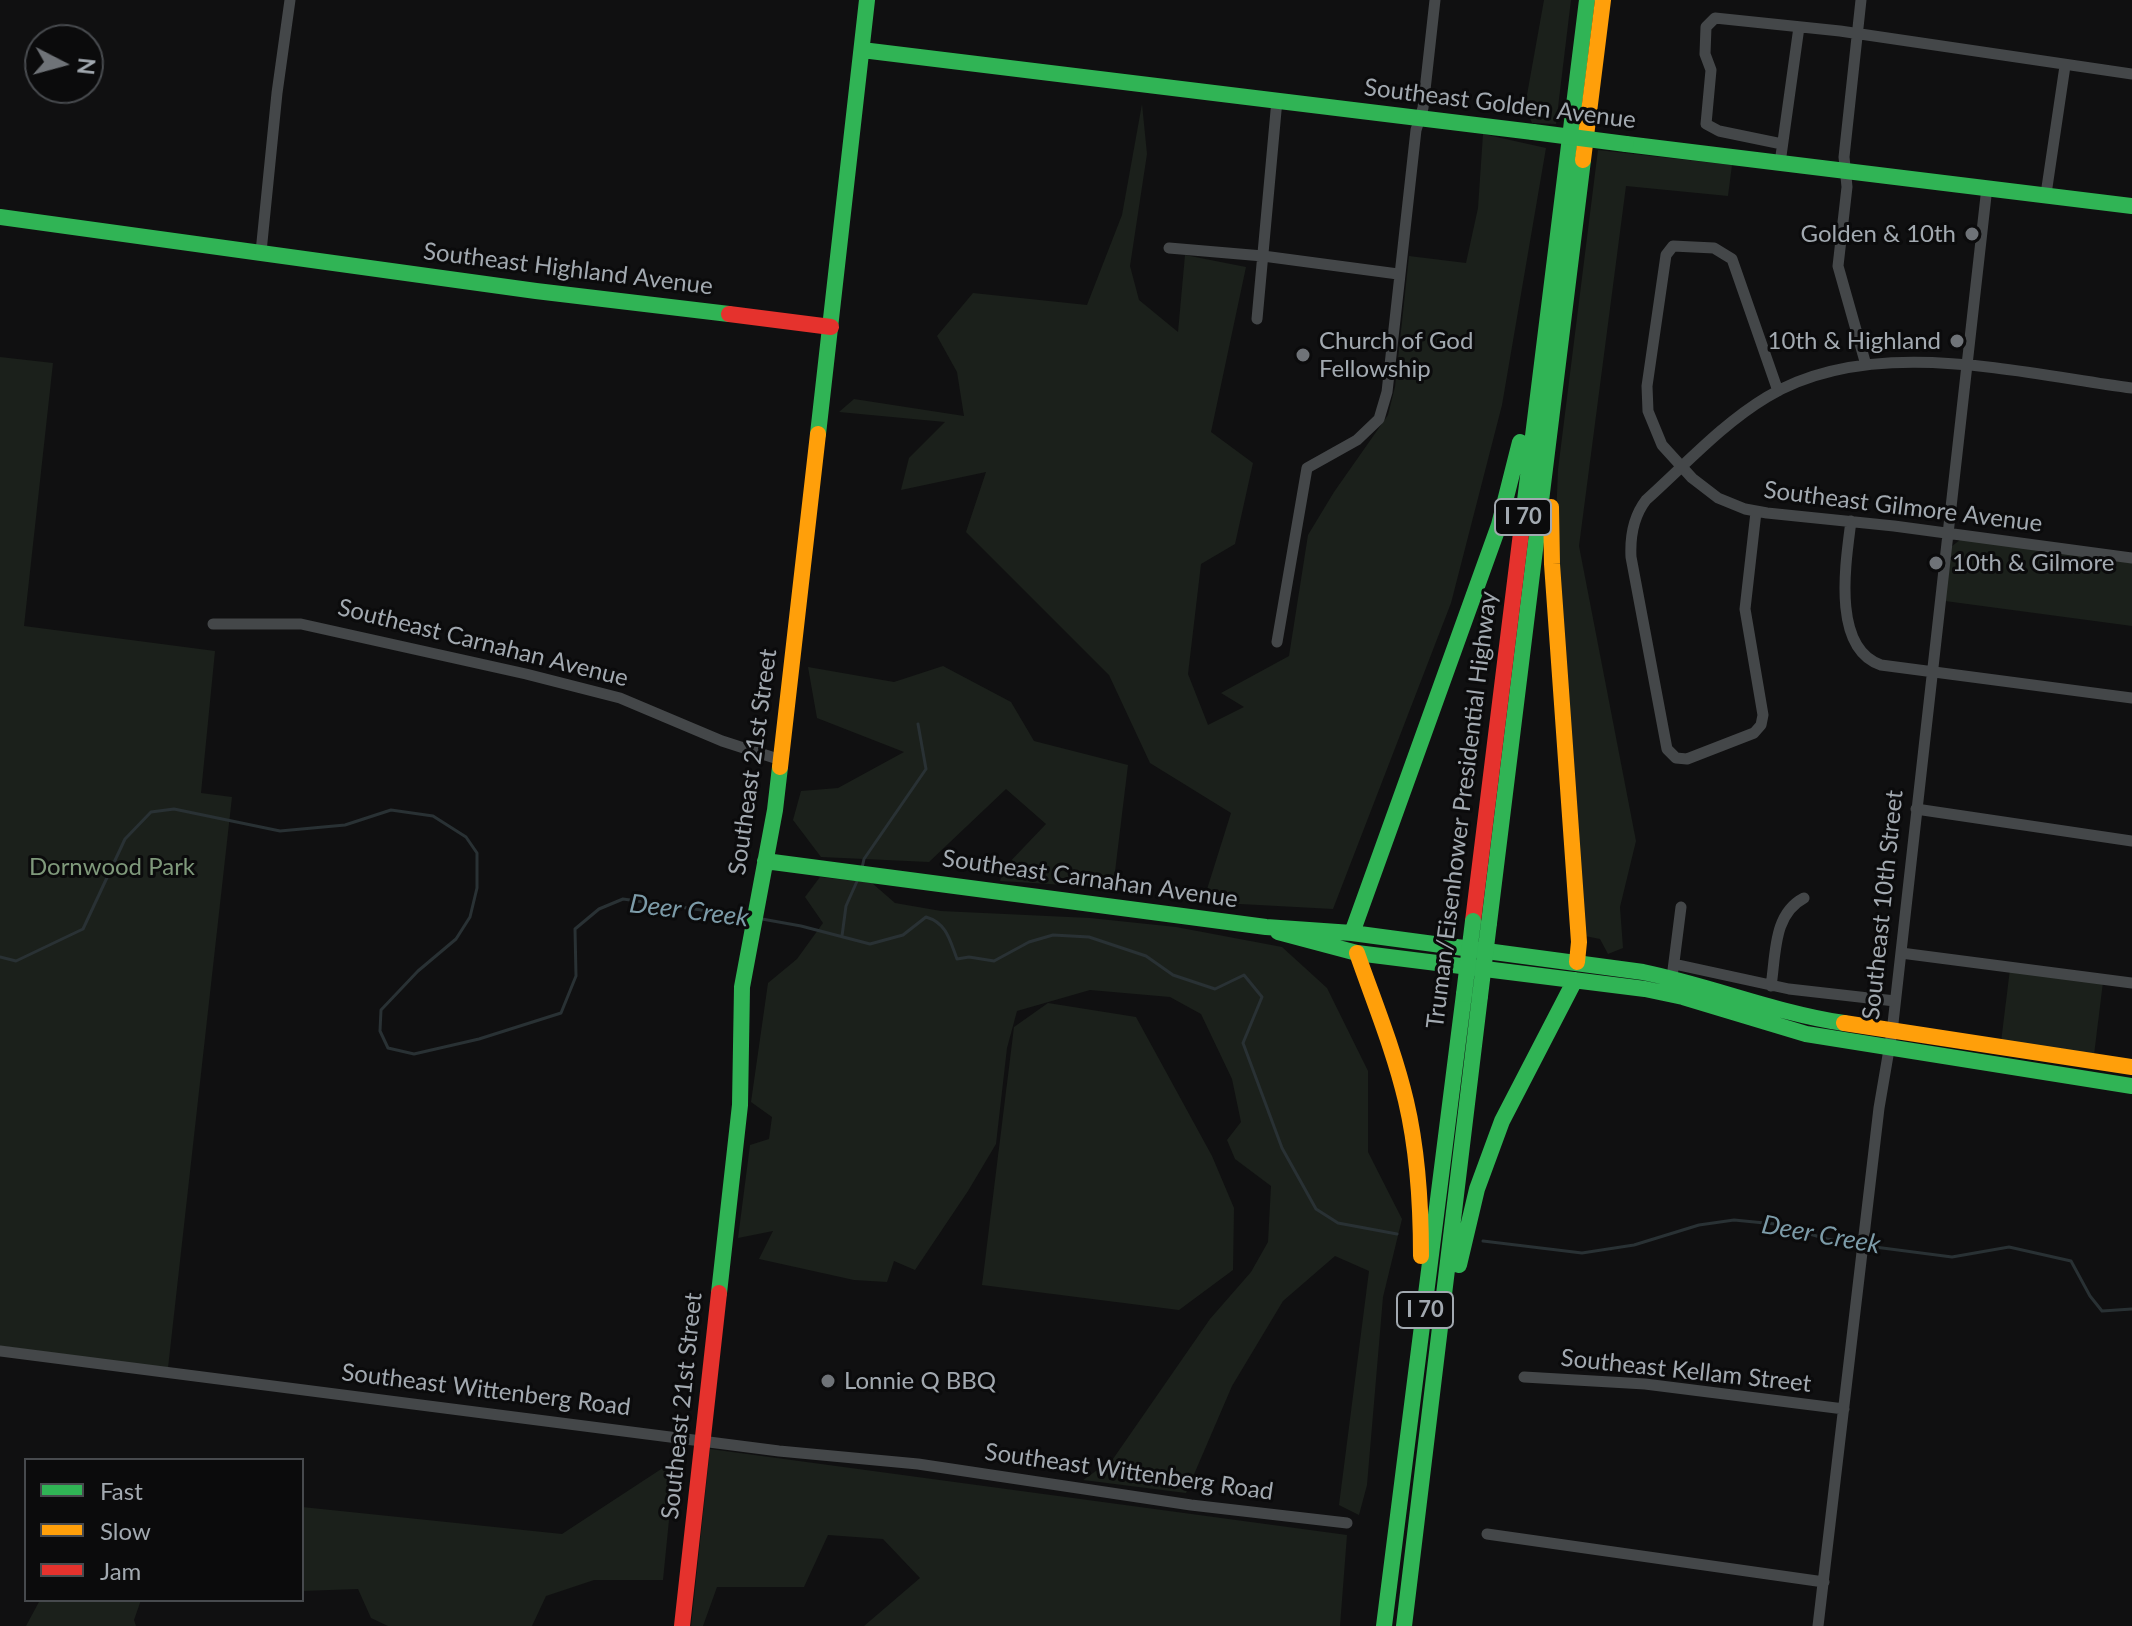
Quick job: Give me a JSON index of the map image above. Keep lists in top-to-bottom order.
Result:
{
  "streets": {
    "main road": [
      "Southeast Golden Avenue",
      "Southeast Highland Avenue",
      "I 70",
      "Southeast Carnahan Avenue",
      "Southeast 21st Street",
      "Truman/Eisenhower Presidential Highway"
    ],
    "street": [
      "Southeast Gilmore Avenue",
      "Southeast 10th Street",
      "Southeast Kellam Street",
      "Southeast Wittenberg Road"
    ]
  },
  "crossings": [
    ["Southeast Golden Avenue", "Southeast 21st Street"],
    ["Southeast Golden Avenue", "Southeast 10th Street"],
    ["Southeast Highland Avenue", "Southeast 21st Street"],
    ["Southeast Gilmore Avenue", "Southeast 10th Street"],
    ["Southeast Carnahan Avenue", "Southeast 21st Street"],
    ["Southeast Carnahan Avenue", "Southeast 10th Street"],
    ["Southeast 21st Street", "Southeast Wittenberg Road"],
    ["Southeast 10th Street", "Southeast Kellam Street"]
  ],
  "water": ["Deer Creek"],
  "parks": ["Dornwood Park"],
  "places": [
    "Golden & 10th",
    "10th & Highland",
    "Church of God Fellowship",
    "10th & Gilmore",
    "Lonnie Q BBQ"
  ],
  "legend": ["Fast", "Slow", "Jam"],
  "north": "right"
}
